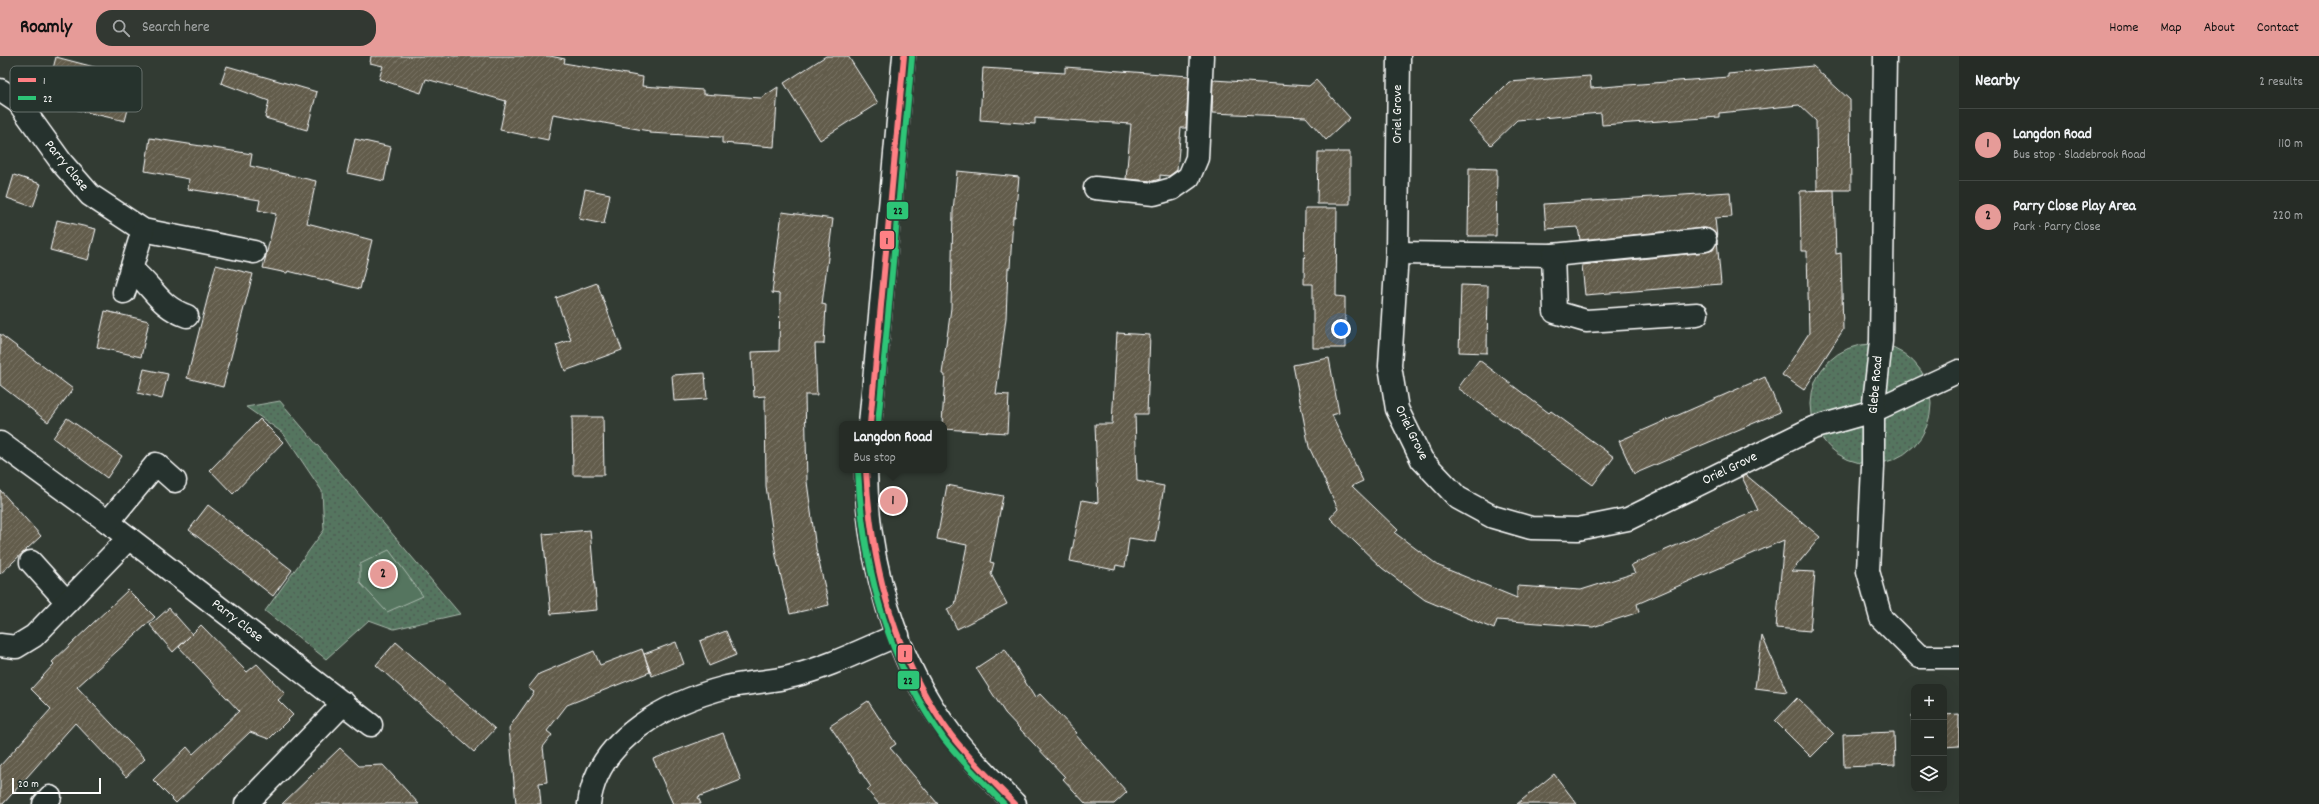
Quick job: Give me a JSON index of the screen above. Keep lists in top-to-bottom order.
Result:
{
  "streets": {
    "street": ["Oriel Grove", "Parry Close", "Glebe Road"]
  },
  "crossings": [
    ["Oriel Grove", "Glebe Road"]
  ],
  "lines": ["transit line 1", "transit line 22"],
  "legend": ["1", "22"],
  "scale_bar": "20 m",
  "page": {
    "header": "Roamly",
    "search": "Search here",
    "nav": [
      "Home",
      "Map",
      "About",
      "Contact"
    ],
    "heading": ["Nearby", "2 results"],
    "list": [
      {
        "mark": "1",
        "name": "Langdon Road",
        "note": "Bus stop · Sladebrook Road",
        "value": "110 m"
      },
      {
        "mark": "2",
        "name": "Parry Close Play Area",
        "note": "Park · Parry Close",
        "value": "220 m"
      }
    ],
    "popup": ["Langdon Road", "Bus stop"],
    "pins": ["1", "2"],
    "map_buttons": ["+", "−"],
    "scale": "20 m"
  }
}
